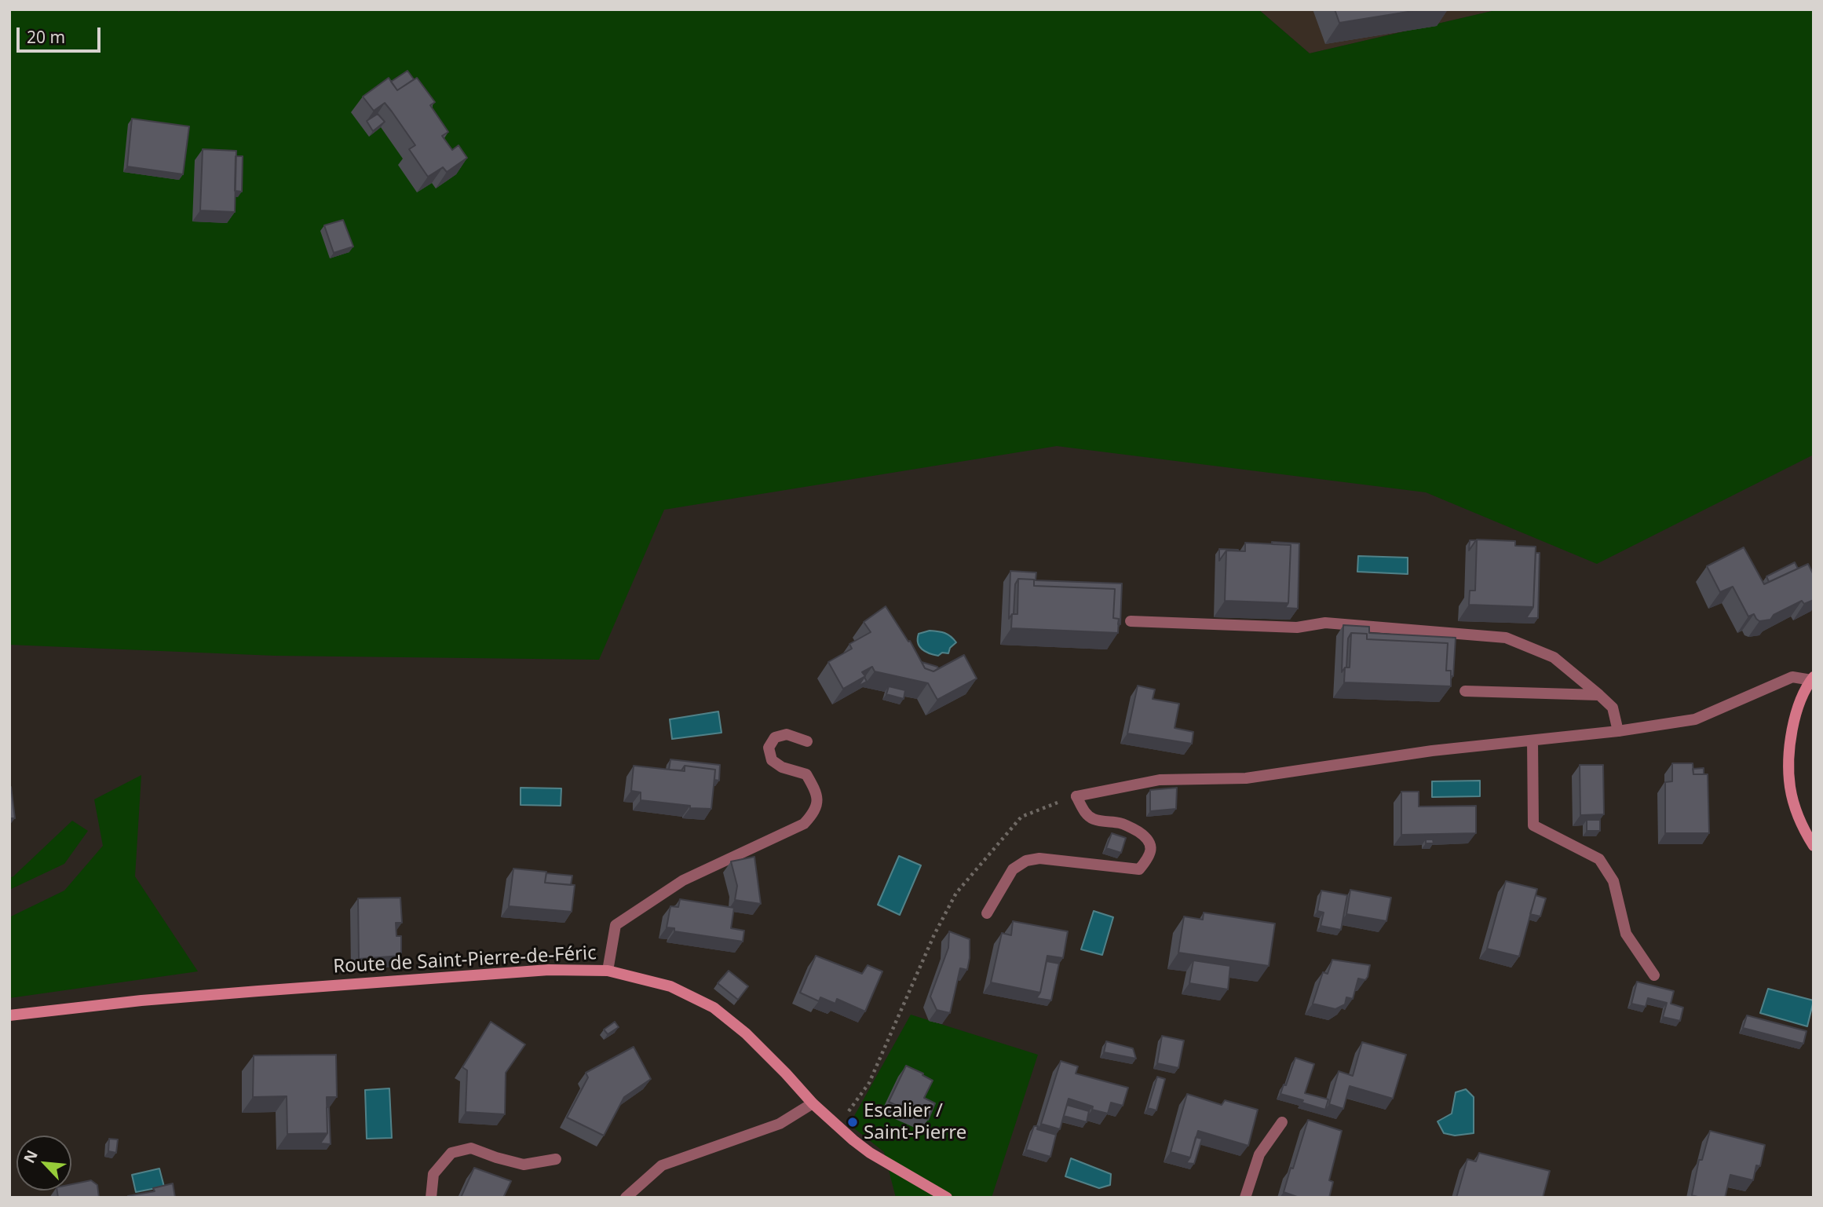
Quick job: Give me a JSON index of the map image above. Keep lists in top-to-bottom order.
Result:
{
  "streets": {
    "street": ["Route de Saint-Pierre-de-Féric"]
  },
  "places": ["Escalier / Saint-Pierre"],
  "scale_bar": "20 m",
  "north": "top left"
}
